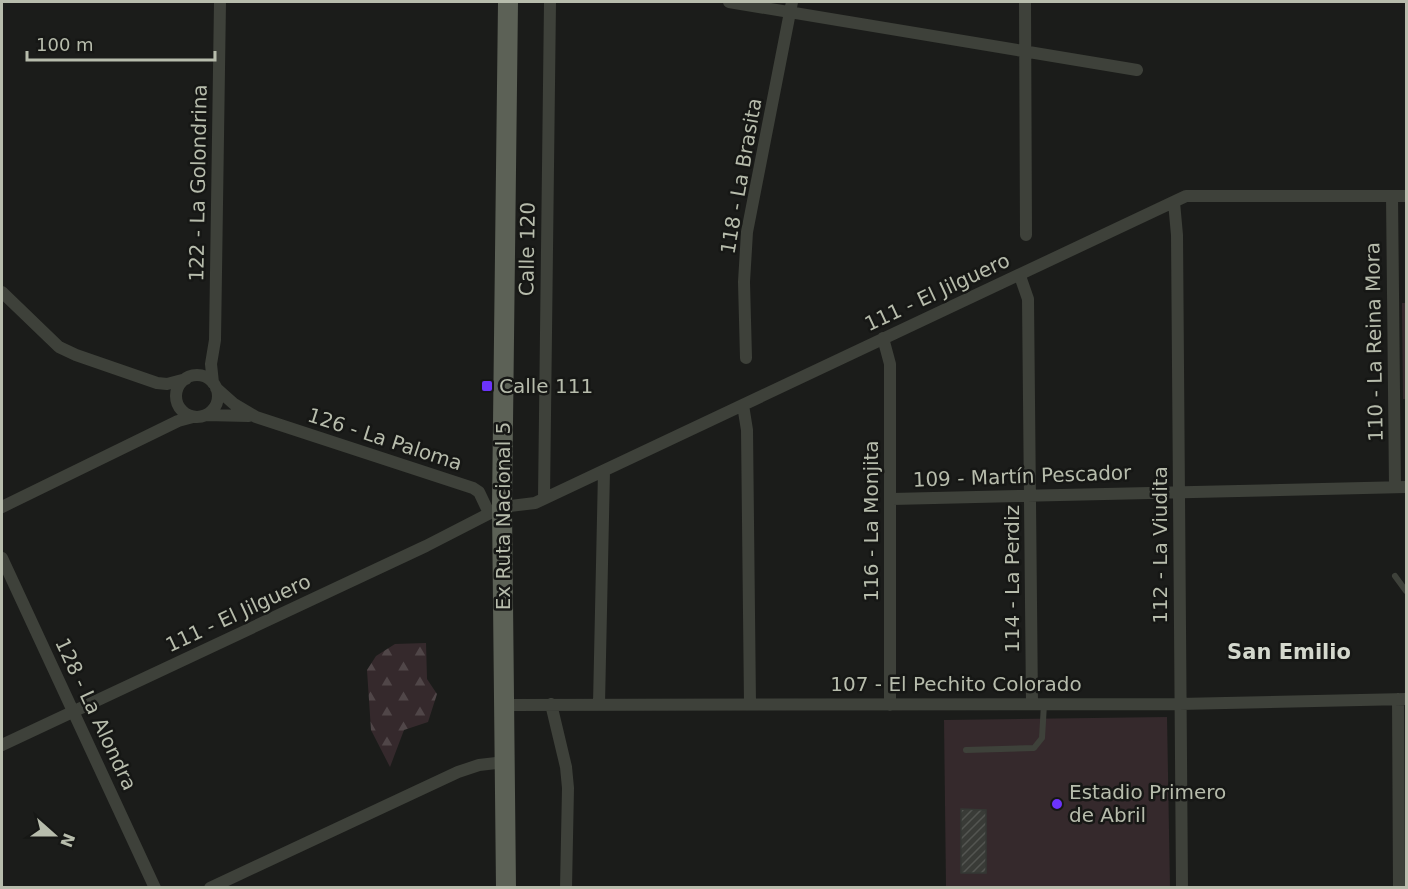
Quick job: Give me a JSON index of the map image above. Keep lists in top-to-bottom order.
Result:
{
  "streets": {
    "main road": ["Ex Ruta Nacional 5"],
    "street": [
      "118 - La Brasita",
      "122 - La Golondrina",
      "Calle 120",
      "111 - El Jilguero",
      "110 - La Reina Mora",
      "126 - La Paloma",
      "109 - Martín Pescador",
      "116 - La Monjita",
      "112 - La Viudita",
      "114 - La Perdiz",
      "107 - El Pechito Colorado",
      "128 - La Alondra"
    ]
  },
  "crossings": [
    ["122 - La Golondrina", "126 - La Paloma"],
    ["Calle 120", "111 - El Jilguero"],
    ["111 - El Jilguero", "110 - La Reina Mora"],
    ["111 - El Jilguero", "126 - La Paloma"],
    ["111 - El Jilguero", "Ex Ruta Nacional 5"],
    ["111 - El Jilguero", "116 - La Monjita"],
    ["111 - El Jilguero", "112 - La Viudita"],
    ["111 - El Jilguero", "114 - La Perdiz"],
    ["111 - El Jilguero", "128 - La Alondra"],
    ["110 - La Reina Mora", "109 - Martín Pescador"],
    ["126 - La Paloma", "Ex Ruta Nacional 5"],
    ["109 - Martín Pescador", "116 - La Monjita"],
    ["109 - Martín Pescador", "112 - La Viudita"],
    ["109 - Martín Pescador", "114 - La Perdiz"],
    ["Ex Ruta Nacional 5", "107 - El Pechito Colorado"],
    ["116 - La Monjita", "107 - El Pechito Colorado"],
    ["112 - La Viudita", "107 - El Pechito Colorado"],
    ["114 - La Perdiz", "107 - El Pechito Colorado"]
  ],
  "districts": ["San Emilio"],
  "places": {
    "transit": ["Calle 111"],
    "other": ["Estadio Primero de Abril"]
  },
  "scale_bar": "100 m",
  "north": "right"
}
